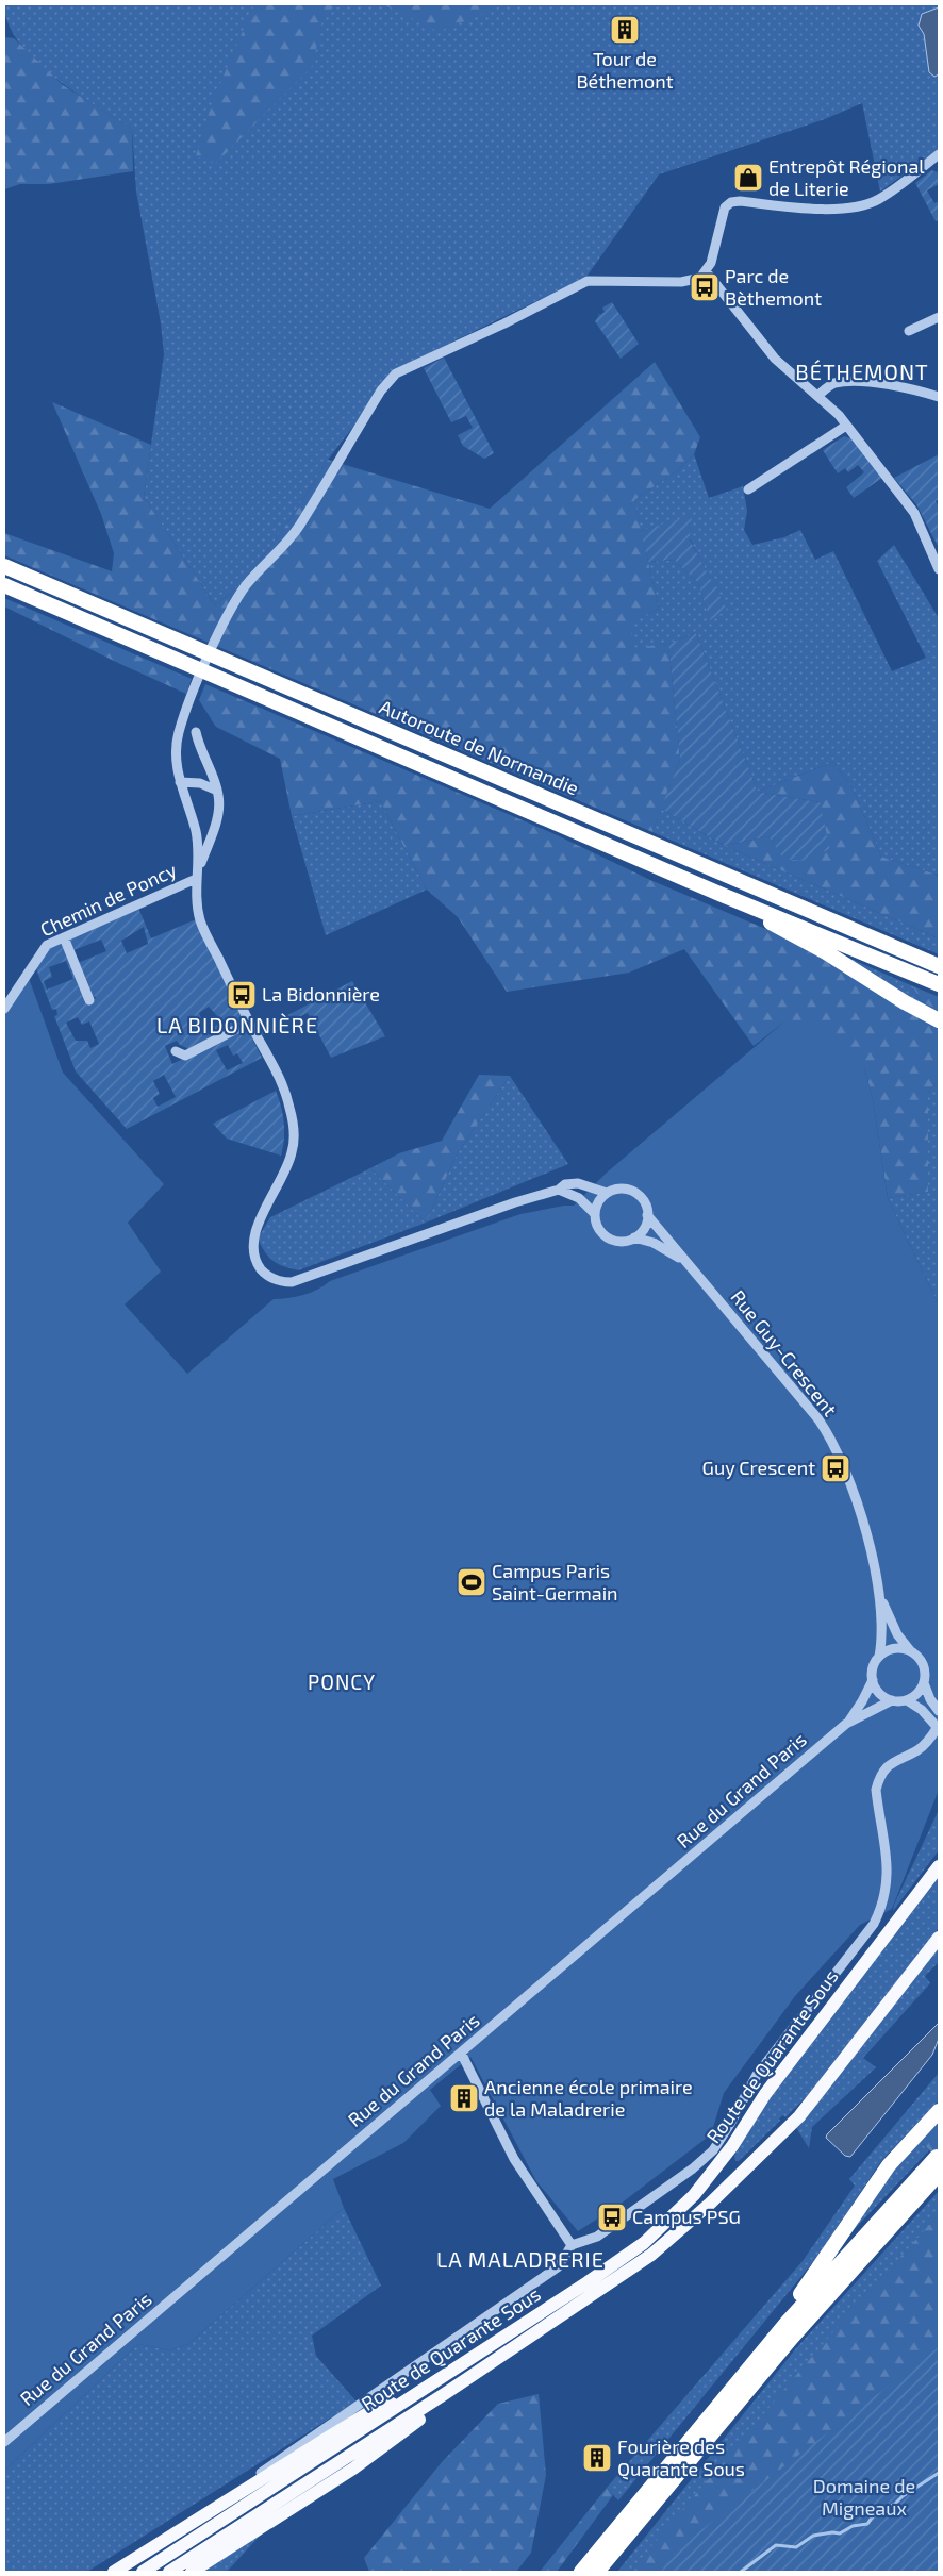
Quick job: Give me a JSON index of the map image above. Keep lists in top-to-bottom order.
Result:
{
  "streets": {
    "highway": ["Autoroute de Normandie"],
    "main road": ["Route de Quarante Sous"],
    "street": ["Chemin de Poncy", "Rue Guy-Crescent", "Rue du Grand Paris"]
  },
  "crossings": [
    ["Rue Guy-Crescent", "Rue du Grand Paris"]
  ],
  "districts": [
    "BÉTHEMONT",
    "LA BIDONNIÈRE",
    "PONCY",
    "LA MALADRERIE"
  ],
  "parks": ["Domaine de Migneaux"],
  "places": {
    "building": ["Tour de Béthemont", "Ancienne école primaire de la Maladrerie", "Fourière des Quarante Sous"],
    "shop": ["Entrepôt Régional de Literie"],
    "bus stop": [
      "Parc de Bèthemont",
      "La Bidonnière",
      "Guy Crescent",
      "Campus PSG"
    ],
    "sports": ["Campus Paris Saint-Germain"]
  }
}
